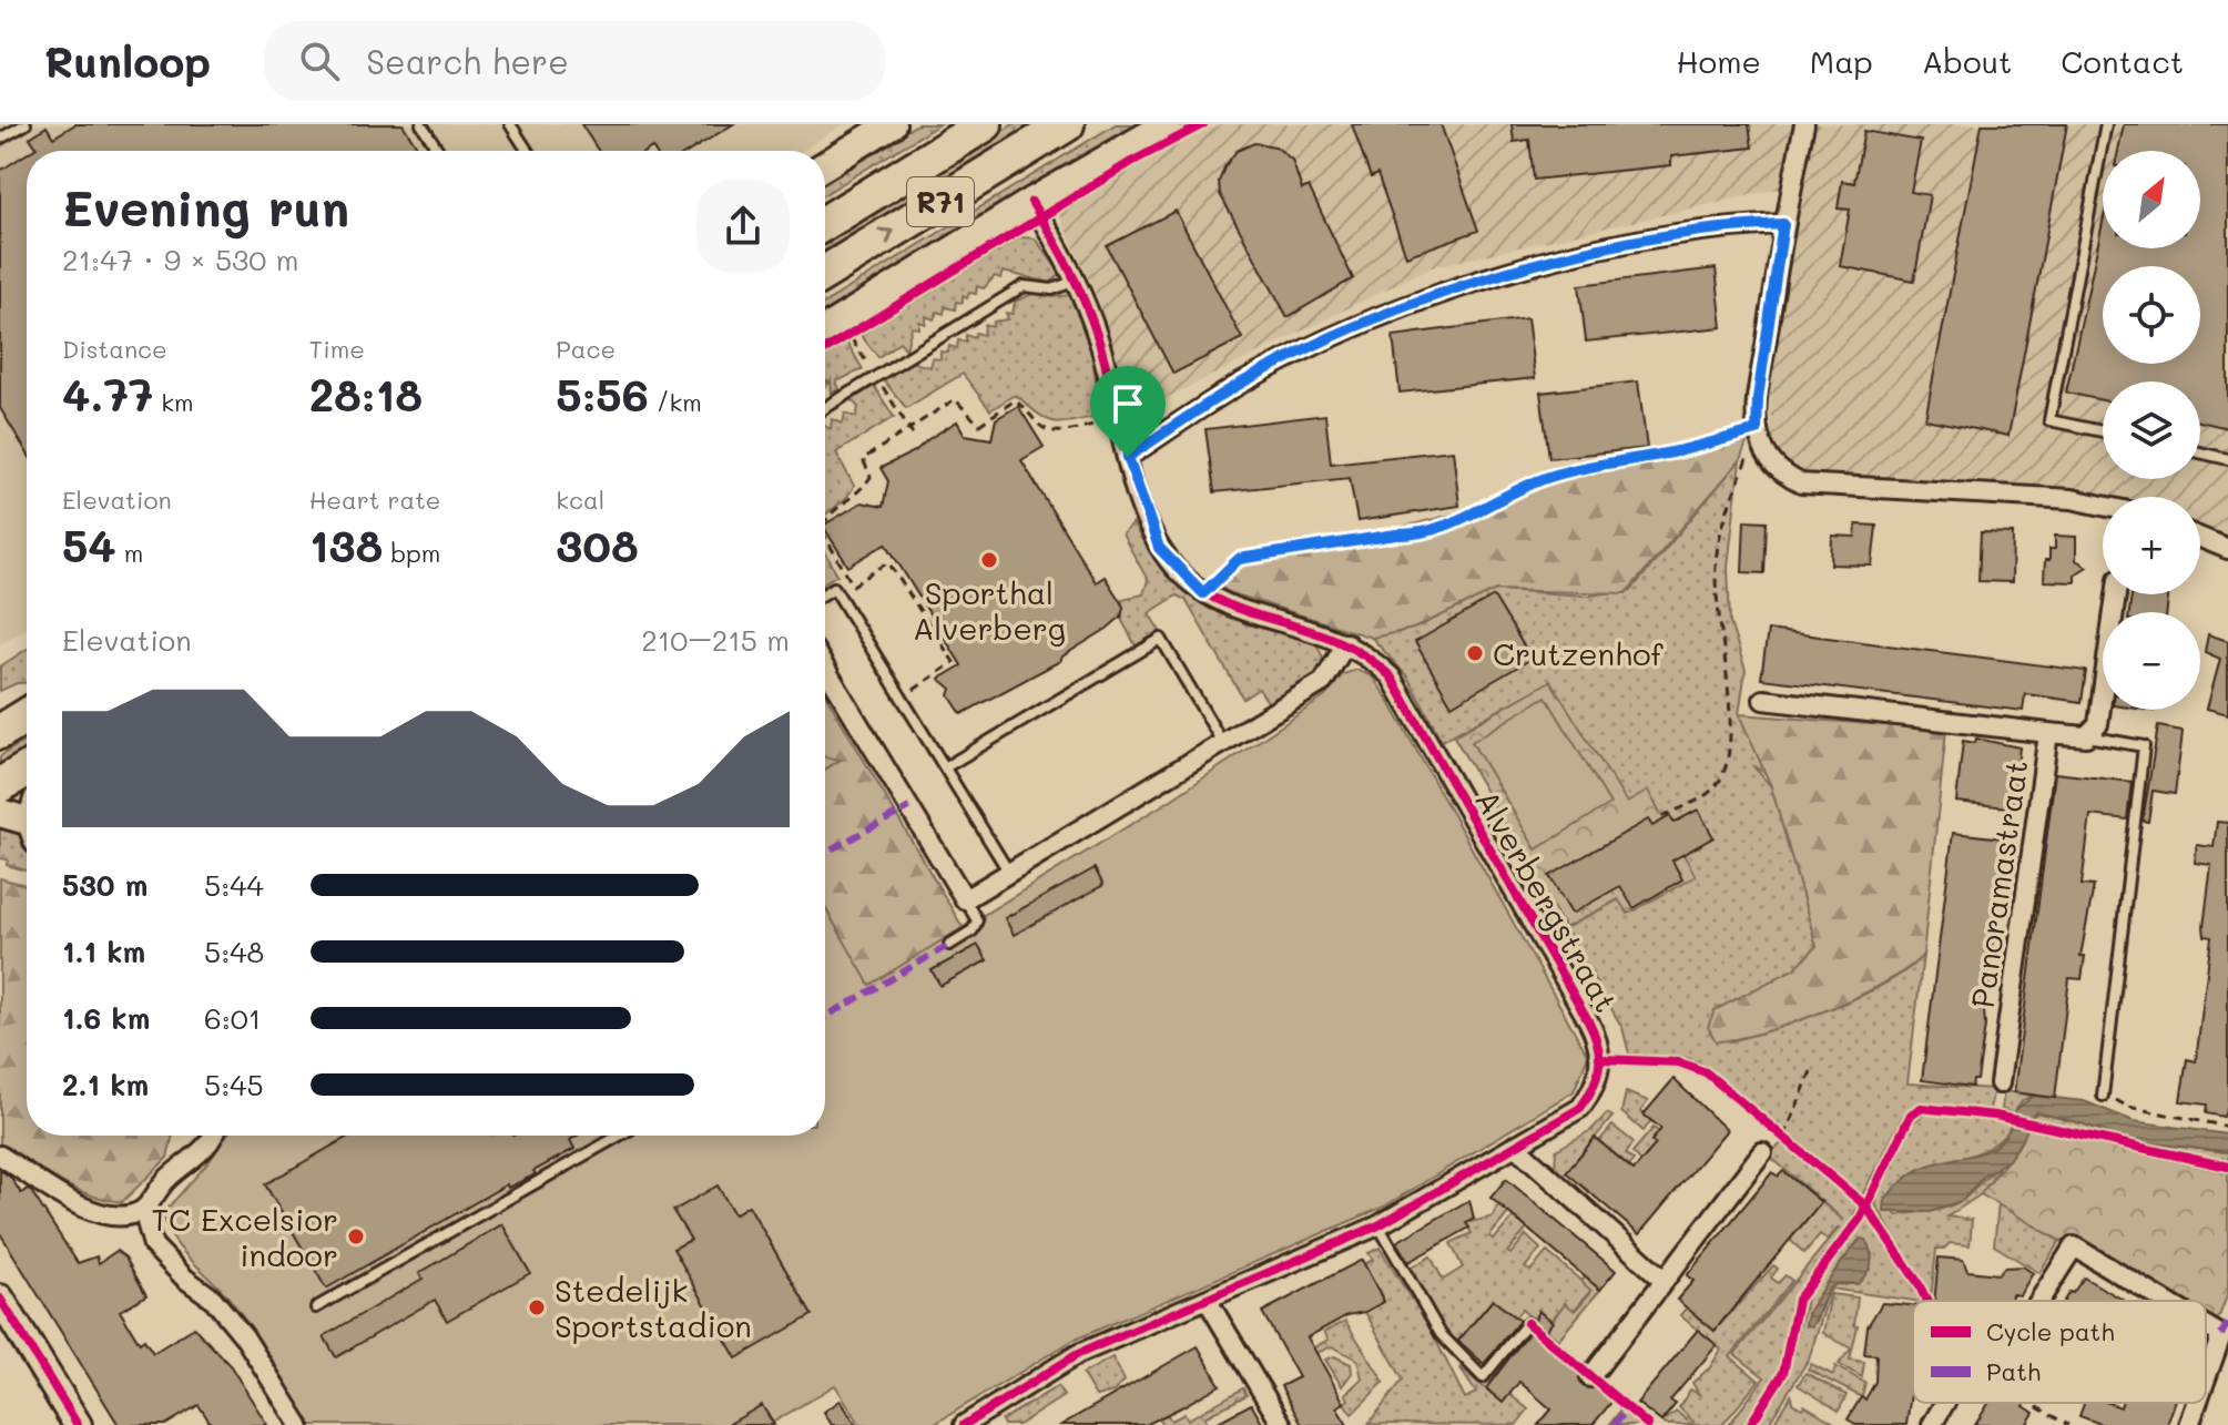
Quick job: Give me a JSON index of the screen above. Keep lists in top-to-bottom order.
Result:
{
  "streets": {
    "highway": ["R71"],
    "street": ["Panoramastraat", "Alverbergstraat"]
  },
  "places": [
    "Sporthal Alverberg",
    "Crutzenhof",
    "TC Excelsior indoor",
    "Stedelijk Sportstadion"
  ],
  "legend": ["Cycle path", "Path"],
  "north": "top right",
  "page": {
    "header": "Runloop",
    "search": "Search here",
    "nav": [
      "Home",
      "Map",
      "About",
      "Contact"
    ],
    "map_buttons": ["+", "−"],
    "heading": ["Evening run", "21:47 · 9 × 530 m"],
    "stats": [
      ["Distance", "4.77 km"],
      ["Time", "28:18"],
      ["Pace", "5:56 /km"],
      ["Elevation", "54 m"],
      ["Heart rate", "138 bpm"],
      ["kcal", "308"]
    ],
    "chart": ["Elevation", "210–215 m"],
    "list": [
      {
        "name": "530 m",
        "note": "5:44"
      },
      {
        "name": "1.1 km",
        "note": "5:48"
      },
      {
        "name": "1.6 km",
        "note": "6:01"
      },
      {
        "name": "2.1 km",
        "note": "5:45"
      }
    ]
  }
}
